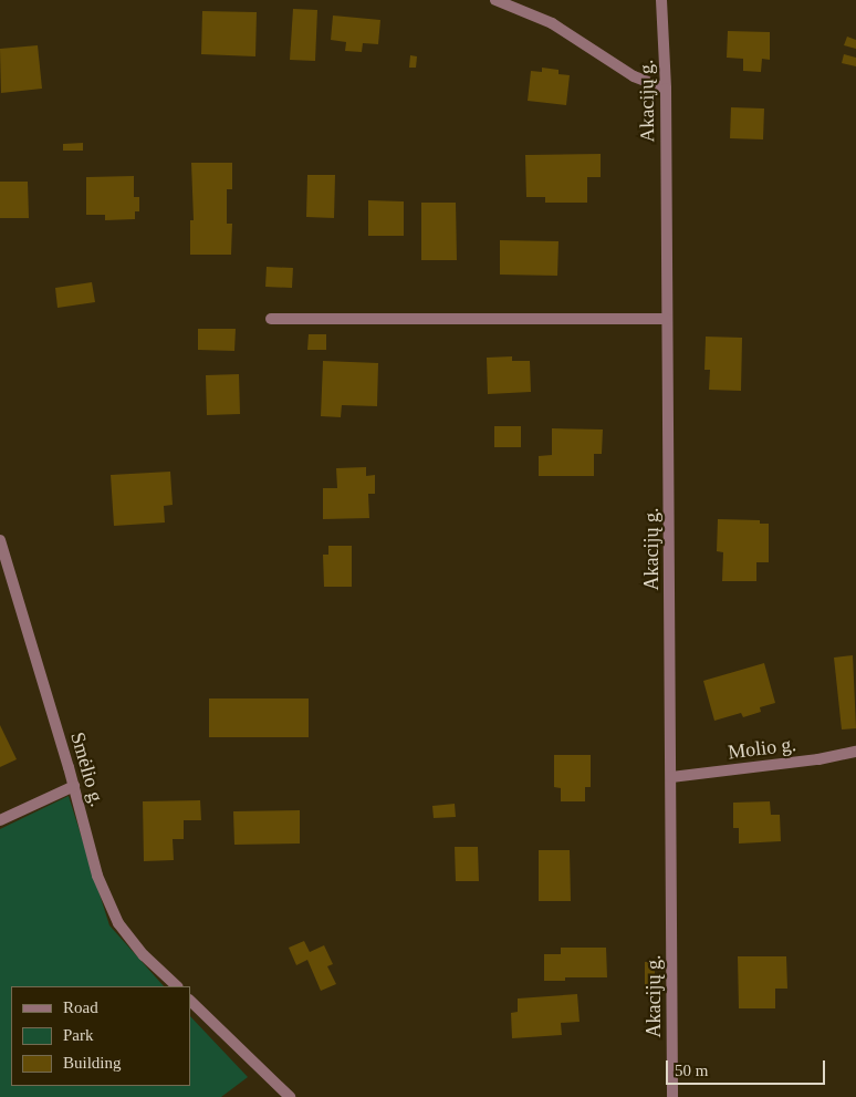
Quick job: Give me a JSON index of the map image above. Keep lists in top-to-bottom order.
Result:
{
  "streets": {
    "street": ["Akacijų g.", "Molio g.", "Smėlio g."]
  },
  "crossings": [
    ["Akacijų g.", "Molio g."]
  ],
  "legend": ["Road", "Park", "Building"],
  "scale_bar": "50 m"
}
